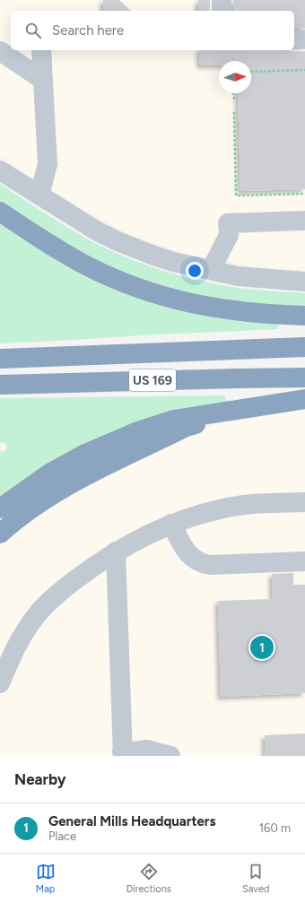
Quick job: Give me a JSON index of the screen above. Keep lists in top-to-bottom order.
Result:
{
  "streets": {
    "highway": ["US 169"]
  },
  "north": "right",
  "page": {
    "search": "Search here",
    "pins": "1",
    "heading": "Nearby",
    "list": [
      {
        "mark": "1",
        "name": "General Mills Headquarters",
        "note": "Place",
        "value": "160 m"
      }
    ],
    "nav": ["Map", "Directions", "Saved"]
  }
}
